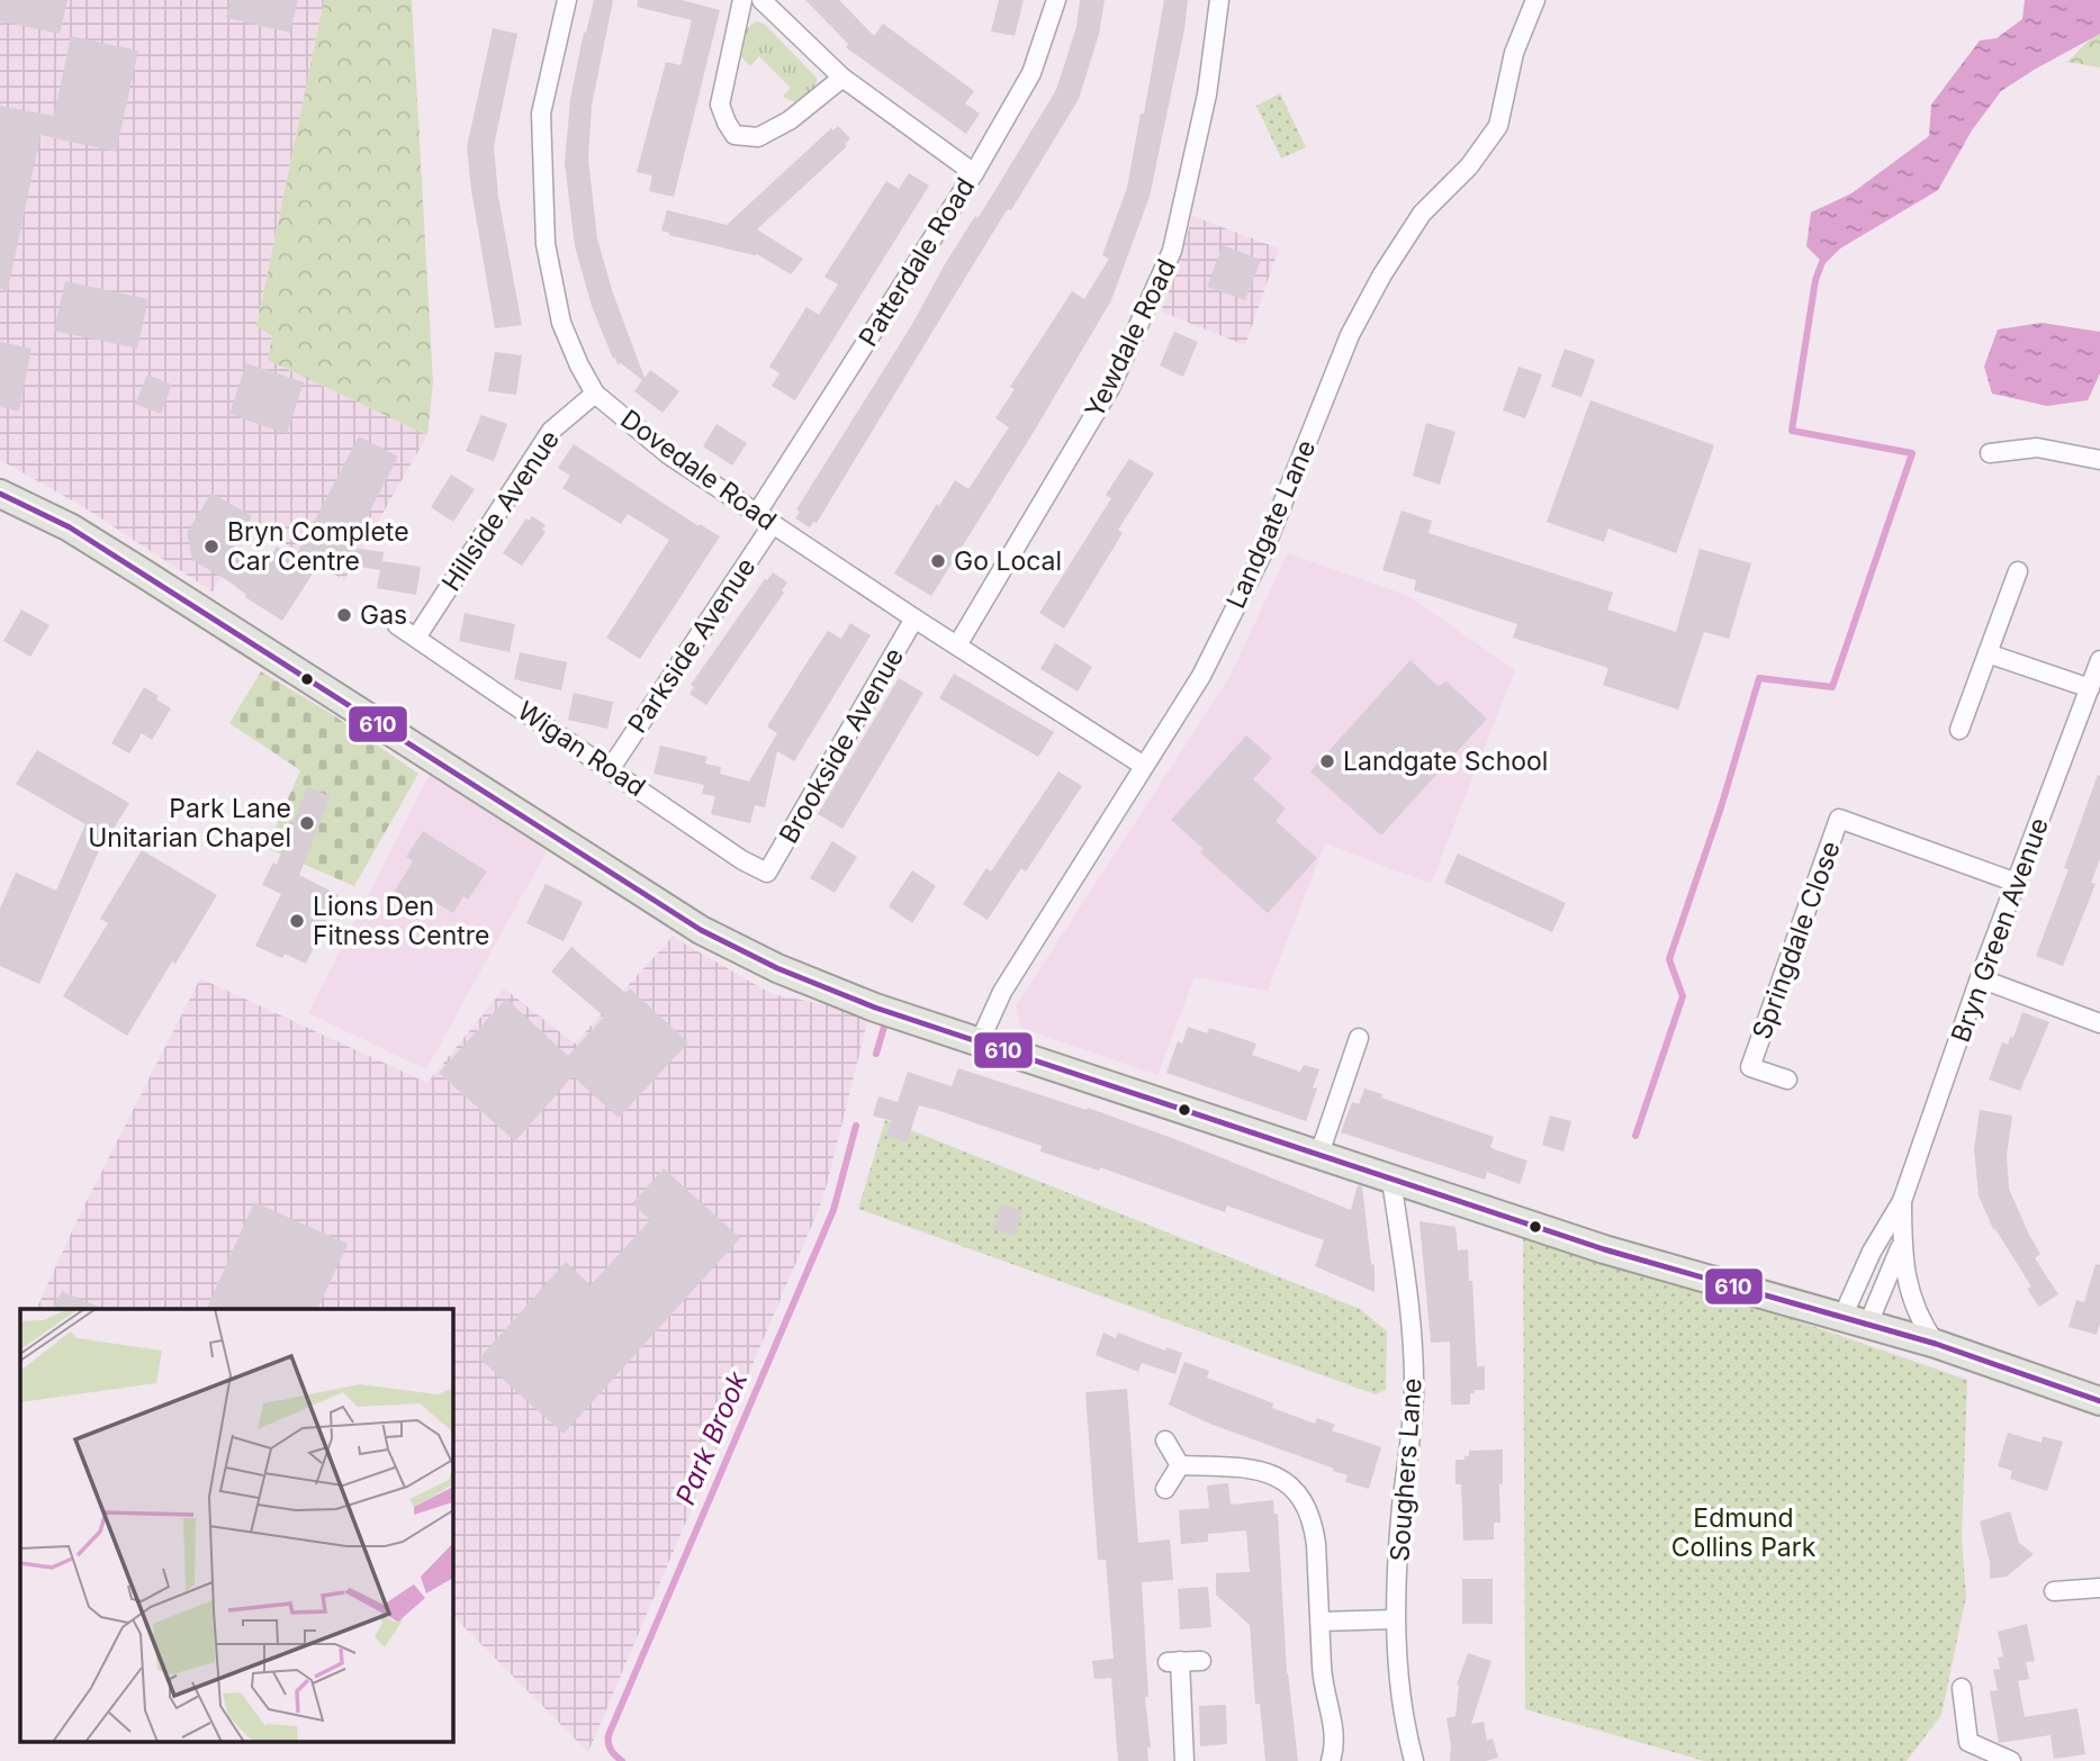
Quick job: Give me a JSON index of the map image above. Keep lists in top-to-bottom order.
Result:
{
  "streets": {
    "street": [
      "Patterdale Road",
      "Yewdale Road",
      "Dovedale Road",
      "Hillside Avenue",
      "Landgate Lane",
      "Parkside Avenue",
      "Brookside Avenue",
      "Wigan Road",
      "Bryn Green Avenue",
      "Springdale Close",
      "Soughers Lane"
    ]
  },
  "crossings": [
    ["Patterdale Road", "Dovedale Road"],
    ["Patterdale Road", "Parkside Avenue"],
    ["Yewdale Road", "Dovedale Road"],
    ["Dovedale Road", "Hillside Avenue"],
    ["Dovedale Road", "Landgate Lane"],
    ["Dovedale Road", "Parkside Avenue"],
    ["Dovedale Road", "Brookside Avenue"],
    ["Hillside Avenue", "Wigan Road"],
    ["Parkside Avenue", "Wigan Road"],
    ["Brookside Avenue", "Wigan Road"],
    ["Bryn Green Avenue", "Springdale Close"]
  ],
  "water": ["Park Brook"],
  "parks": ["Edmund Collins Park"],
  "places": [
    "Bryn Complete Car Centre",
    "Go Local",
    "Gas",
    "Landgate School",
    "Park Lane Unitarian Chapel",
    "Lions Den Fitness Centre"
  ],
  "lines": ["transit line 610"]
}
